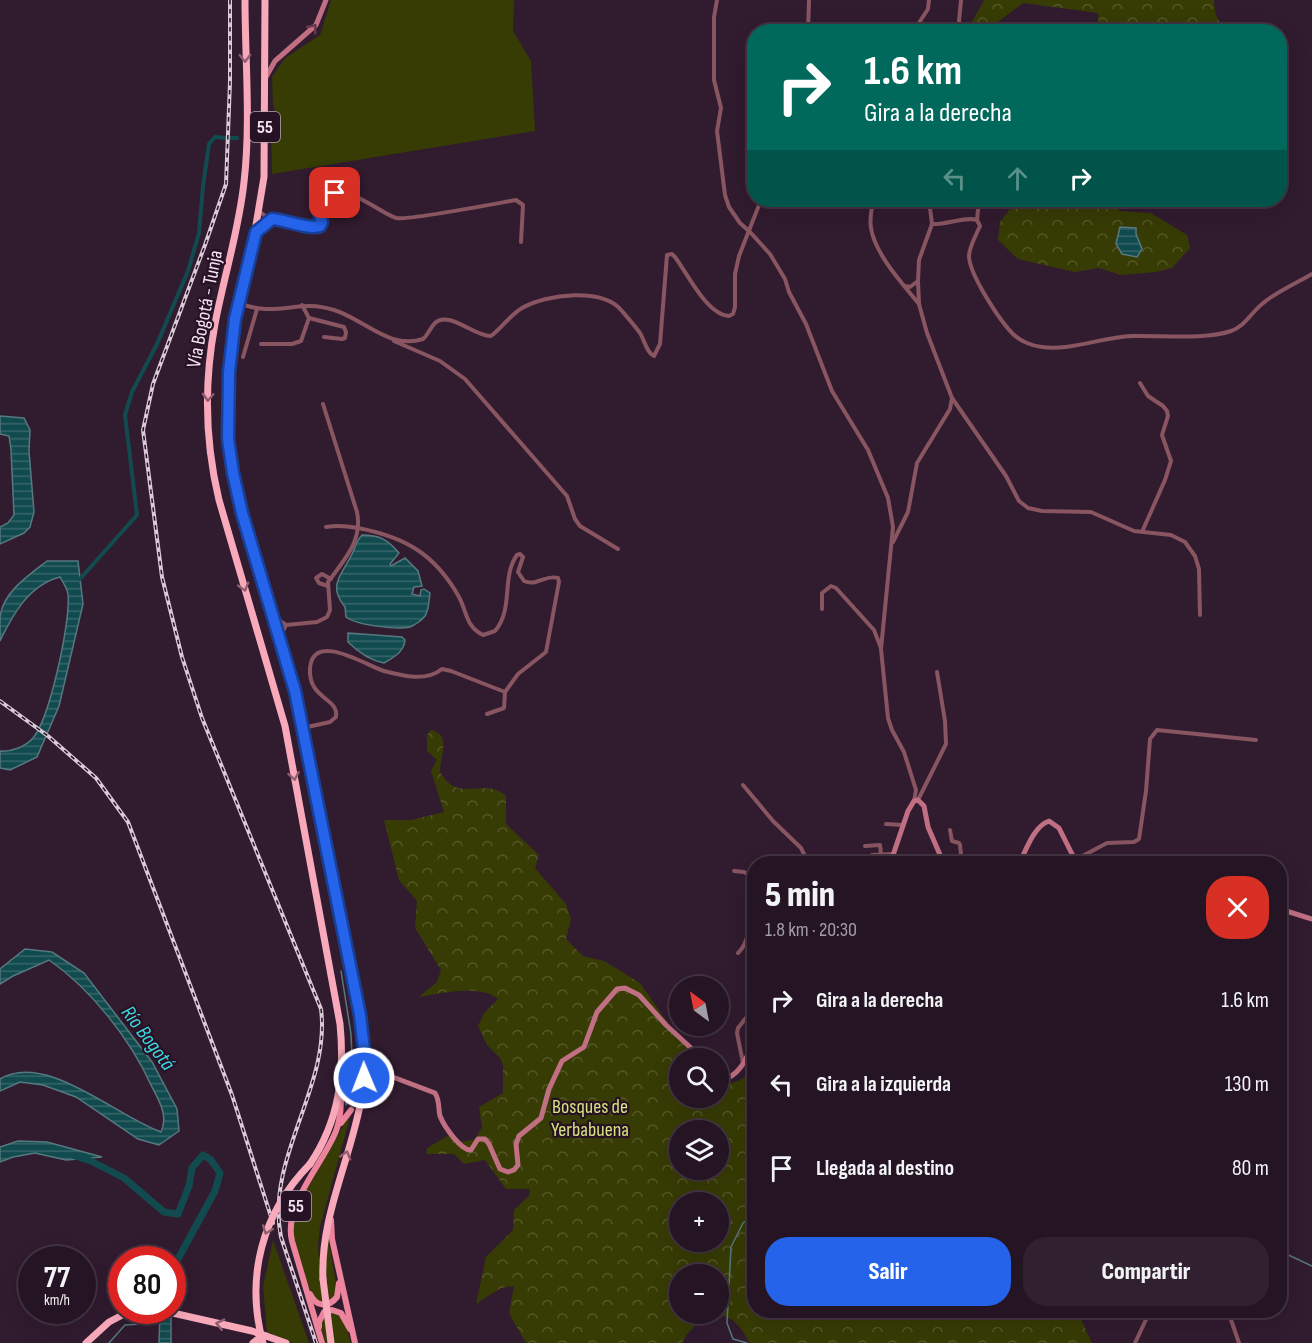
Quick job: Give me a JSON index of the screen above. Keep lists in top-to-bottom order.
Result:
{
  "streets": {
    "highway": ["55", "Vía Bogotá - Tunja"]
  },
  "crossings": [
    ["55", "Vía Bogotá - Tunja"]
  ],
  "water": ["Río Bogotá"],
  "parks": ["Bosques de Yerbabuena"],
  "north": "top left",
  "page": {
    "turn": ["1.6 km", "Gira a la derecha"],
    "heading": ["5 min", "1.8 km · 20:30"],
    "list": [
      {
        "name": "Gira a la derecha",
        "value": "1.6 km"
      },
      {
        "name": "Gira a la izquierda",
        "value": "130 m"
      },
      {
        "name": "Llegada al destino",
        "value": "80 m"
      }
    ],
    "map_buttons": ["+", "−"],
    "buttons": ["Salir", "Compartir"],
    "speed": "77 km/h",
    "limit": "80"
  }
}
